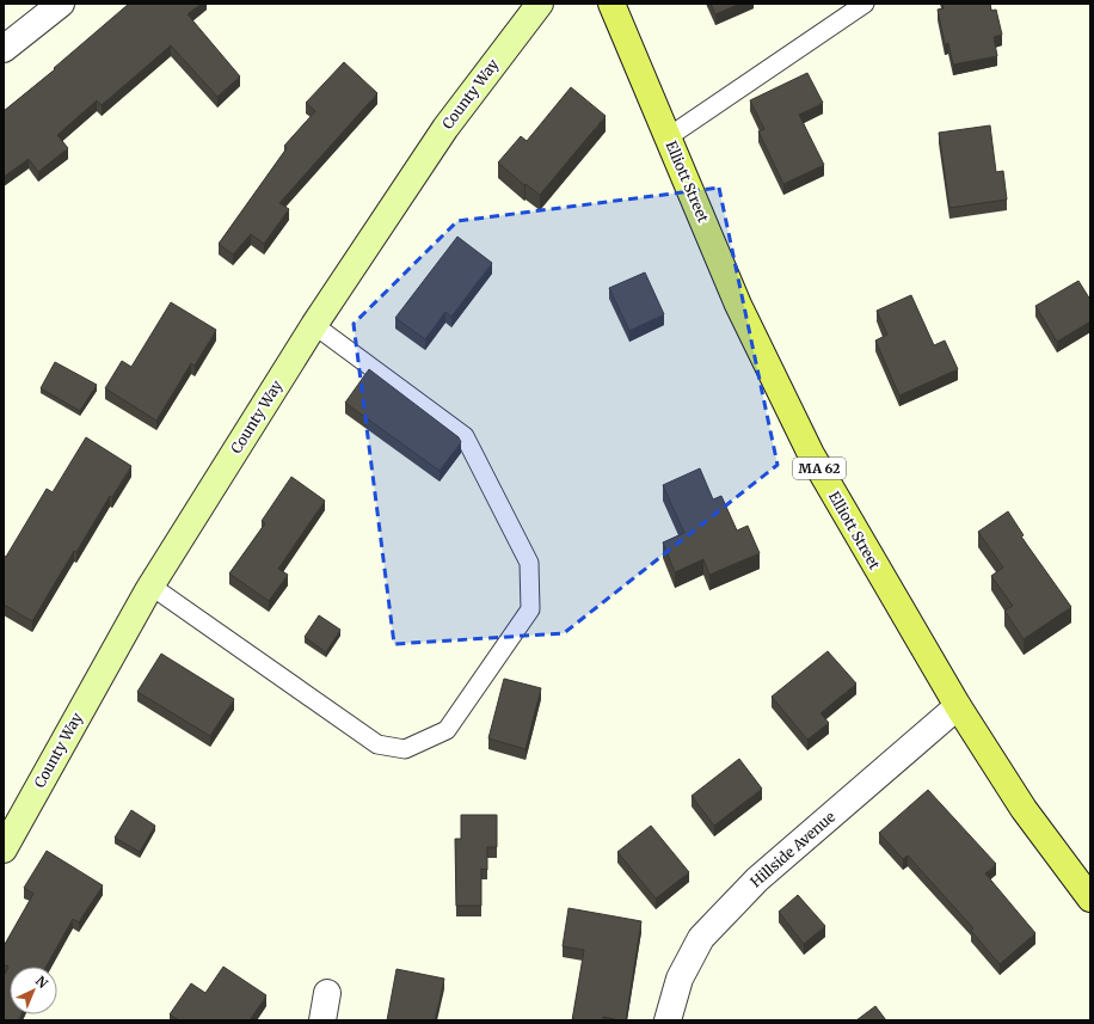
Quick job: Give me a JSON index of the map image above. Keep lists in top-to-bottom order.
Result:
{
  "streets": {
    "main road": ["Elliott Street", "MA 62"],
    "street": ["County Way", "Hillside Avenue"]
  },
  "crossings": [
    ["Elliott Street", "Hillside Avenue"]
  ],
  "north": "top right"
}
